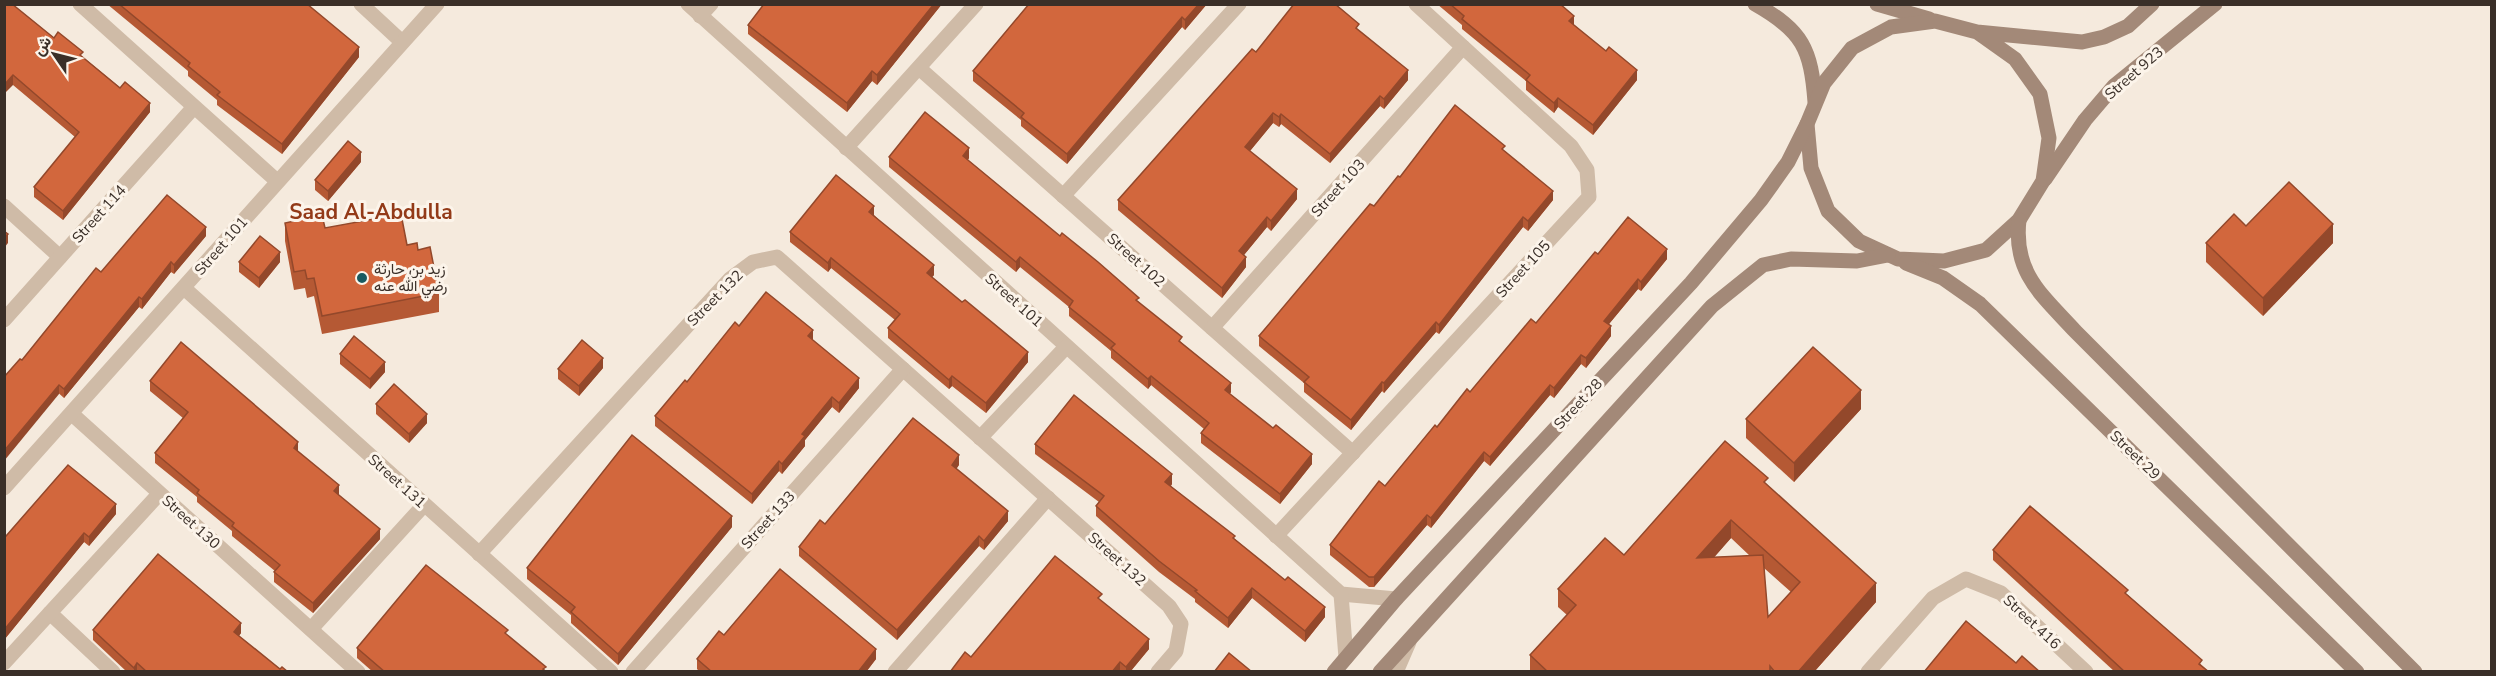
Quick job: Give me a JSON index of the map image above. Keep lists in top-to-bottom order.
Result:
{
  "streets": {
    "main road": ["Street 923", "Street 28", "Street 29"],
    "street": [
      "Street 103",
      "Street 114",
      "Street 101",
      "Street 102",
      "Street 105",
      "Street 132",
      "Street 131",
      "Street 133",
      "Street 130",
      "Street 416"
    ]
  },
  "crossings": [
    ["Street 923", "Street 29"],
    ["Street 103", "Street 102"],
    ["Street 103", "Street 105"],
    ["Street 101", "Street 105"],
    ["Street 101", "Street 131"],
    ["Street 101", "Street 130"],
    ["Street 102", "Street 105"],
    ["Street 132", "Street 131"],
    ["Street 132", "Street 133"],
    ["Street 28", "Street 29"]
  ],
  "districts": ["Saad Al-Abdulla"],
  "places": ["زيد بن حارثة رضي الله عنه"],
  "north": "top left"
}
